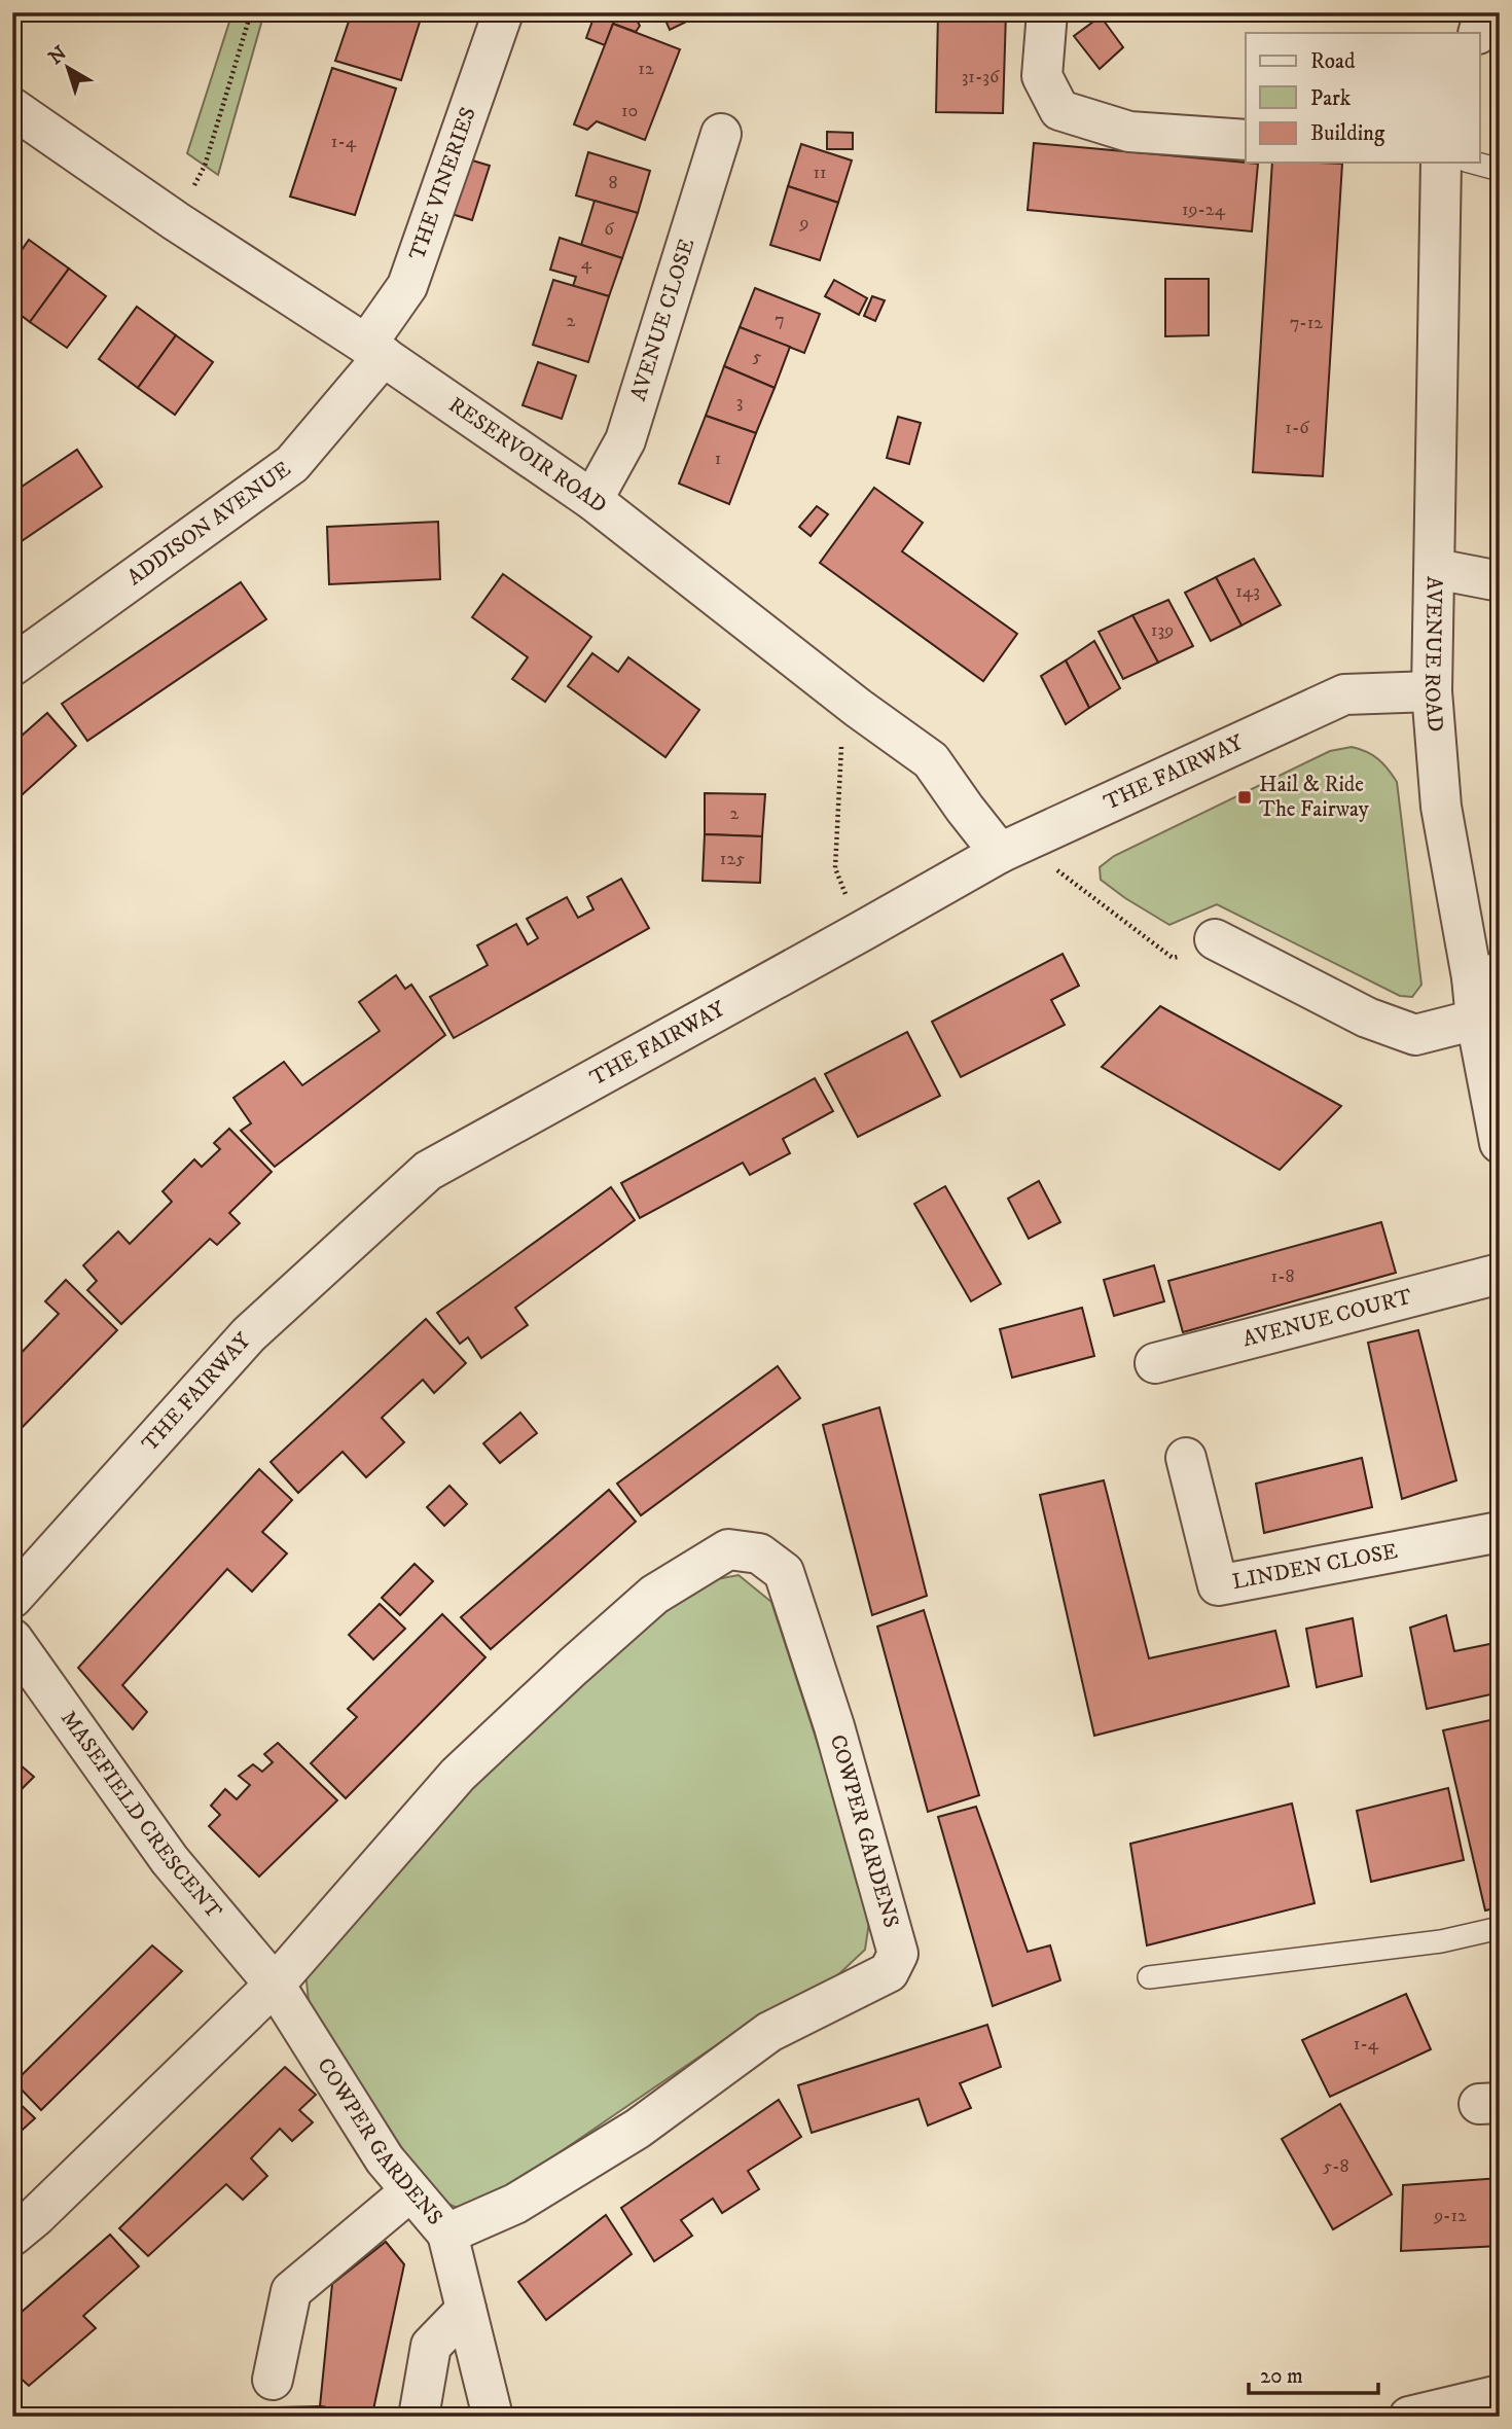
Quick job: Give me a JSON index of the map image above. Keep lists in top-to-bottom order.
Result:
{
  "streets": {
    "street": [
      "THE VINERIES",
      "AVENUE CLOSE",
      "RESERVOIR ROAD",
      "ADDISON AVENUE",
      "AVENUE ROAD",
      "THE FAIRWAY",
      "AVENUE COURT",
      "LINDEN CLOSE",
      "MASEFIELD CRESCENT",
      "COWPER GARDENS"
    ]
  },
  "crossings": [
    ["THE VINERIES", "RESERVOIR ROAD"],
    ["THE VINERIES", "ADDISON AVENUE"],
    ["AVENUE CLOSE", "RESERVOIR ROAD"],
    ["RESERVOIR ROAD", "ADDISON AVENUE"],
    ["RESERVOIR ROAD", "THE FAIRWAY"],
    ["AVENUE ROAD", "THE FAIRWAY"],
    ["MASEFIELD CRESCENT", "COWPER GARDENS"]
  ],
  "places": {
    "transit": ["Hail & Ride The Fairway"]
  },
  "house_numbers": [
    "12",
    "31-36",
    "10",
    "1-4",
    "11",
    "8",
    "19-24",
    "9",
    "6",
    "4",
    "7",
    "2",
    "7-12",
    "5",
    "3",
    "1-6",
    "1",
    "143",
    "139",
    "2",
    "125",
    "1-8",
    "1-4",
    "5-8",
    "9-12"
  ],
  "legend": ["Road", "Park", "Building"],
  "scale_bar": "20 m",
  "north": "top left"
}
